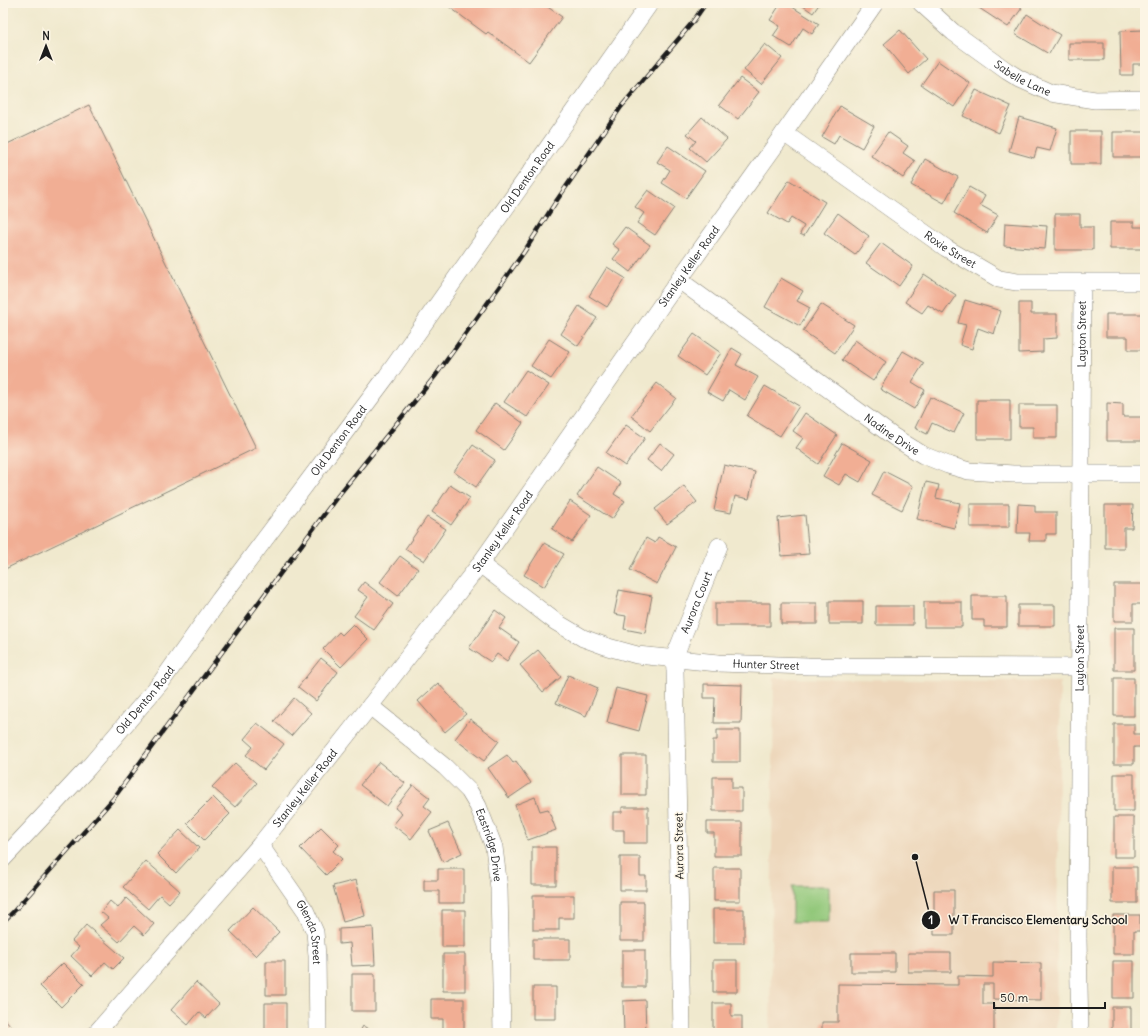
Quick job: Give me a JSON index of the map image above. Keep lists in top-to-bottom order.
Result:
{
  "streets": {
    "street": [
      "Sabelle Lane",
      "Old Denton Road",
      "Roxie Street",
      "Stanley Keller Road",
      "Layton Street",
      "Nadine Drive",
      "Aurora Court",
      "Hunter Street",
      "Eastridge Drive",
      "Aurora Street",
      "Glenda Street"
    ]
  },
  "crossings": [
    ["Roxie Street", "Stanley Keller Road"],
    ["Roxie Street", "Layton Street"],
    ["Stanley Keller Road", "Nadine Drive"],
    ["Stanley Keller Road", "Hunter Street"],
    ["Stanley Keller Road", "Eastridge Drive"],
    ["Stanley Keller Road", "Glenda Street"],
    ["Layton Street", "Nadine Drive"],
    ["Layton Street", "Hunter Street"],
    ["Aurora Court", "Hunter Street"],
    ["Aurora Court", "Aurora Street"],
    ["Hunter Street", "Aurora Street"]
  ],
  "places": ["W T Francisco Elementary School"],
  "scale_bar": "50 m",
  "north": "top"
}
